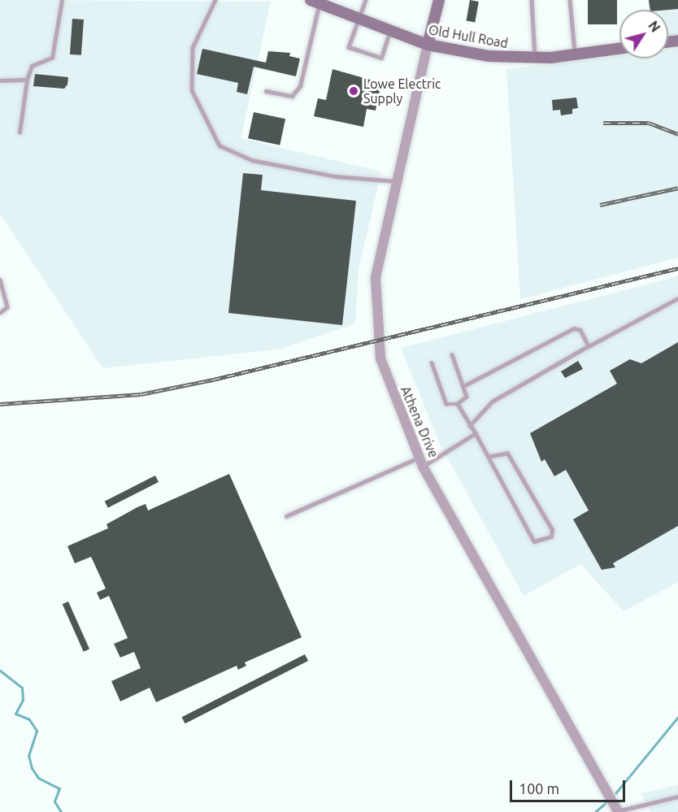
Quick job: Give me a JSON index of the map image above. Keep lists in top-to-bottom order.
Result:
{
  "streets": {
    "main road": ["Old Hull Road", "Athena Drive"]
  },
  "crossings": [
    ["Old Hull Road", "Athena Drive"]
  ],
  "places": ["Lowe Electric Supply"],
  "scale_bar": "100 m",
  "north": "top right"
}
